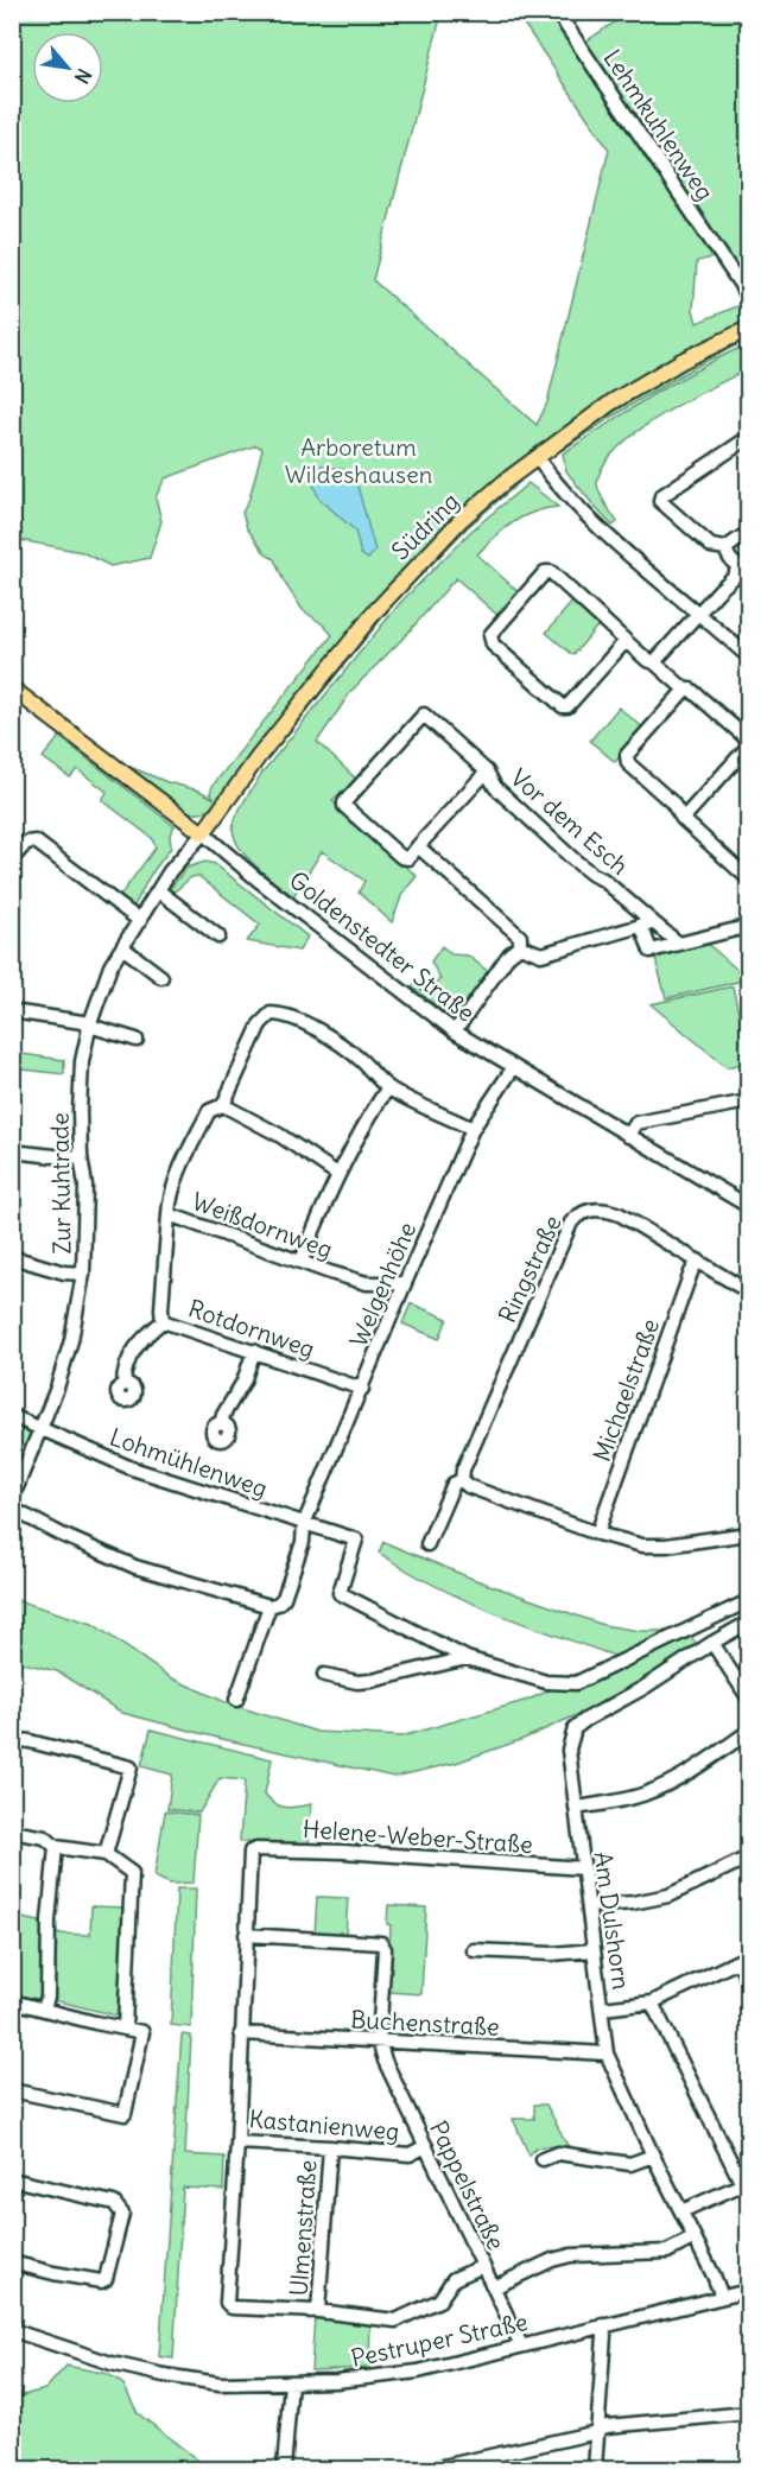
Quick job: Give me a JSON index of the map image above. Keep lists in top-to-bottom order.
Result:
{
  "streets": {
    "main road": ["Südring", "Goldenstedter Straße"],
    "street": [
      "Lehmkuhlenweg",
      "Vor dem Esch",
      "Zur Kuhtrade",
      "Weißdornweg",
      "Ringstraße",
      "Welgenhöhe",
      "Rotdornweg",
      "Michaelstraße",
      "Lohmühlenweg",
      "Helene-Weber-Straße",
      "Am Dulshorn",
      "Buchenstraße",
      "Kastanienweg",
      "Pappelstraße",
      "Ulmenstraße",
      "Pestruper Straße"
    ]
  },
  "crossings": [
    ["Südring", "Goldenstedter Straße"],
    ["Südring", "Zur Kuhtrade"],
    ["Goldenstedter Straße", "Zur Kuhtrade"],
    ["Goldenstedter Straße", "Welgenhöhe"],
    ["Zur Kuhtrade", "Lohmühlenweg"],
    ["Weißdornweg", "Welgenhöhe"],
    ["Weißdornweg", "Rotdornweg"],
    ["Ringstraße", "Michaelstraße"],
    ["Welgenhöhe", "Rotdornweg"],
    ["Welgenhöhe", "Lohmühlenweg"],
    ["Helene-Weber-Straße", "Am Dulshorn"],
    ["Helene-Weber-Straße", "Kastanienweg"],
    ["Am Dulshorn", "Buchenstraße"],
    ["Am Dulshorn", "Pestruper Straße"],
    ["Buchenstraße", "Kastanienweg"],
    ["Buchenstraße", "Pappelstraße"],
    ["Kastanienweg", "Pappelstraße"],
    ["Kastanienweg", "Ulmenstraße"],
    ["Pappelstraße", "Pestruper Straße"]
  ],
  "parks": ["Arboretum Wildeshausen"],
  "north": "bottom right"
}
